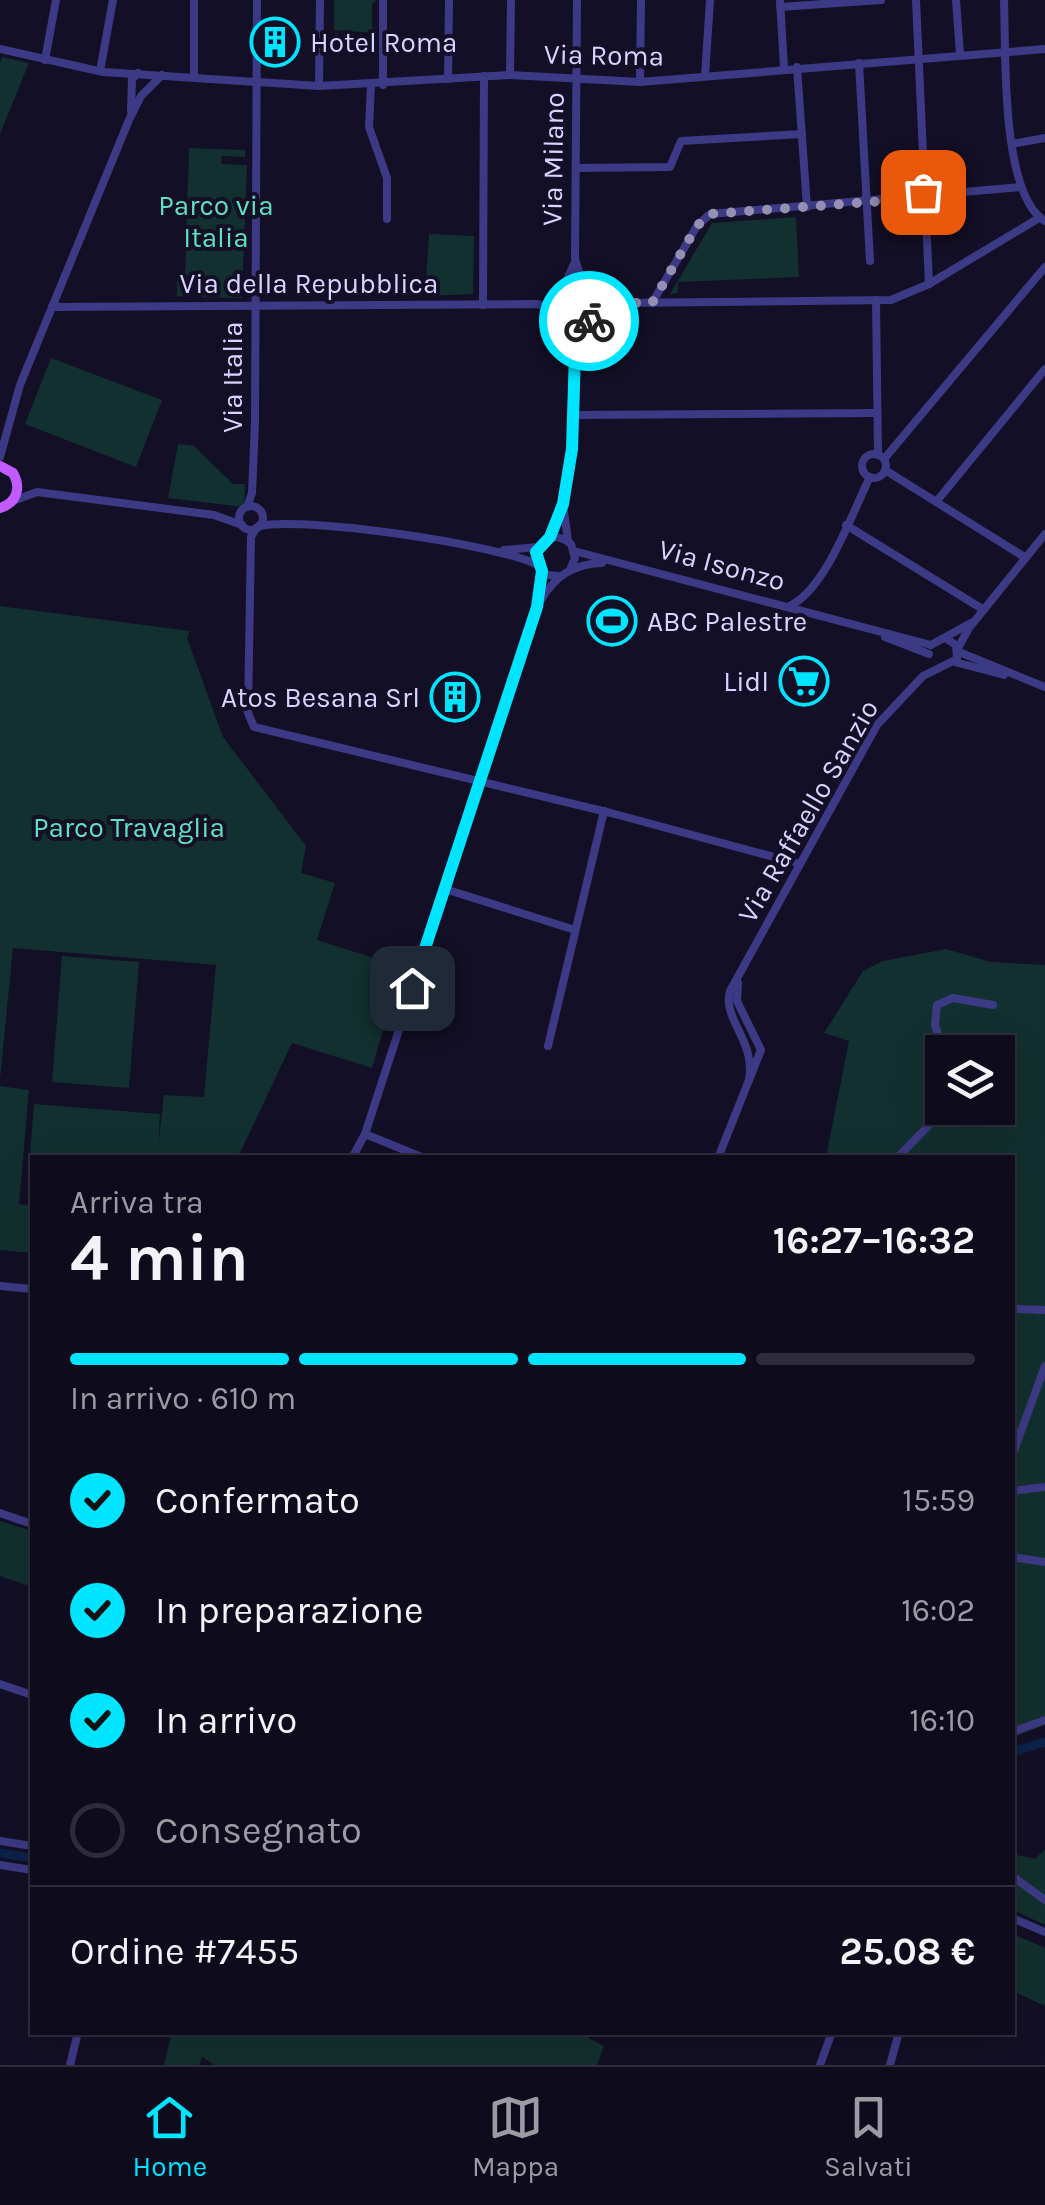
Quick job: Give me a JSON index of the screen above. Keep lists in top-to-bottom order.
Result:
{
  "streets": {
    "street": [
      "Via Roma",
      "Via Milano",
      "Via della Repubblica",
      "Via Italia",
      "Via Isonzo",
      "Via Raffaello Sanzio"
    ]
  },
  "crossings": [
    ["Via Roma", "Via Milano"],
    ["Via Roma", "Via Italia"],
    ["Via Milano", "Via della Repubblica"],
    ["Via della Repubblica", "Via Italia"],
    ["Via Isonzo", "Via Raffaello Sanzio"]
  ],
  "parks": ["Parco via Italia", "Parco Travaglia"],
  "places": {
    "building": ["Hotel Roma", "Atos Besana Srl"],
    "sports": ["ABC Palestre"],
    "supermarket": ["Lidl"]
  },
  "page": {
    "heading": ["4 min", "Arriva tra", "16:27–16:32"],
    "panel": ["Ordine #7455", "25.08 €"],
    "bar": "In arrivo · 610 m",
    "list": [
      ["Confermato", "15:59"],
      ["In preparazione", "16:02"],
      ["In arrivo", "16:10"],
      "Consegnato"
    ],
    "tabs": ["Home", "Mappa", "Salvati"]
  }
}
